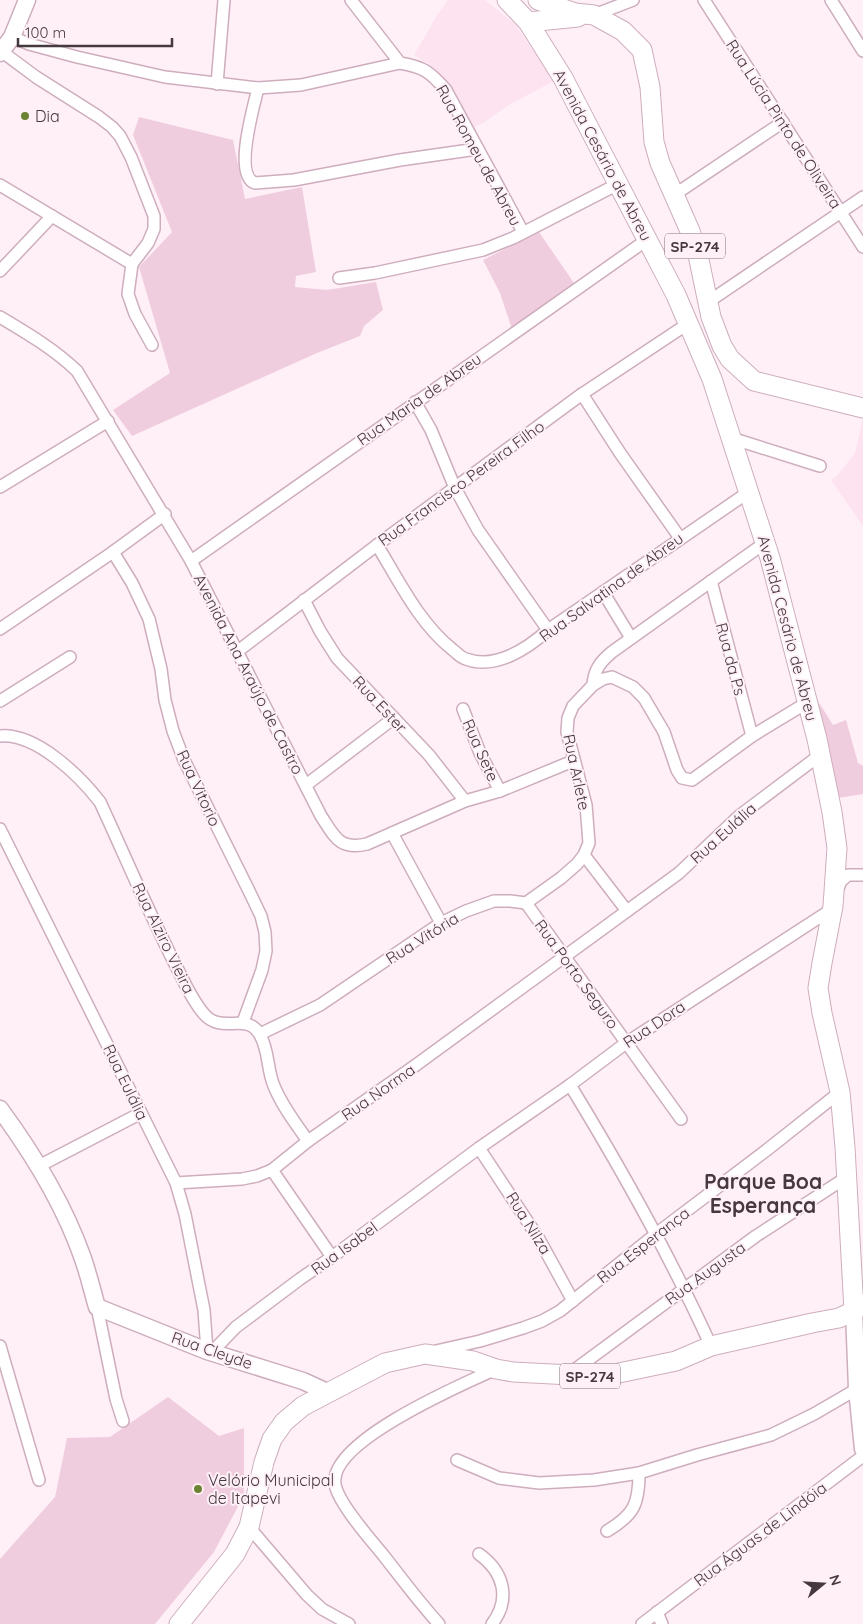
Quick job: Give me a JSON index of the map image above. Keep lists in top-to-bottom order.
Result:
{
  "streets": {
    "main road": ["Avenida Cesário de Abreu", "SP-274"],
    "street": [
      "Rua Lúcia Pinto de Oliveira",
      "Rua Romeu de Abreu",
      "Rua Maria de Abreu",
      "Rua Francisco Pereira Filho",
      "Rua Salvatina de Abreu",
      "Rua da Ps",
      "Avenida Ana Araújo de Castro",
      "Rua Ester",
      "Rua Sete",
      "Rua Arlete",
      "Rua Vitorio",
      "Rua Eulália",
      "Rua Alziro Vieira",
      "Rua Vitória",
      "Rua Porto Seguro",
      "Rua Dora",
      "Rua Norma",
      "Rua Nilza",
      "Rua Esperança",
      "Rua Isabel",
      "Rua Augusta",
      "Rua Cleyde",
      "Rua Águas de Lindóia"
    ]
  },
  "crossings": [
    ["Avenida Cesário de Abreu", "SP-274"],
    ["Avenida Cesário de Abreu", "Rua Maria de Abreu"],
    ["Avenida Cesário de Abreu", "Rua Francisco Pereira Filho"],
    ["Avenida Cesário de Abreu", "Rua Salvatina de Abreu"],
    ["Avenida Cesário de Abreu", "Rua Eulália"],
    ["Avenida Cesário de Abreu", "Rua Dora"],
    ["Avenida Cesário de Abreu", "Rua Esperança"],
    ["Avenida Cesário de Abreu", "Rua Augusta"],
    ["SP-274", "Rua Esperança"],
    ["SP-274", "Rua Augusta"],
    ["SP-274", "Rua Cleyde"],
    ["Rua Maria de Abreu", "Avenida Ana Araújo de Castro"],
    ["Rua Francisco Pereira Filho", "Rua Salvatina de Abreu"],
    ["Rua Francisco Pereira Filho", "Avenida Ana Araújo de Castro"],
    ["Rua Francisco Pereira Filho", "Rua Ester"],
    ["Avenida Ana Araújo de Castro", "Rua Ester"],
    ["Avenida Ana Araújo de Castro", "Rua Sete"],
    ["Avenida Ana Araújo de Castro", "Rua Arlete"],
    ["Rua Vitorio", "Rua Alziro Vieira"],
    ["Rua Eulália", "Rua Porto Seguro"],
    ["Rua Eulália", "Rua Norma"],
    ["Rua Eulália", "Rua Isabel"],
    ["Rua Eulália", "Rua Cleyde"],
    ["Rua Vitória", "Rua Porto Seguro"],
    ["Rua Porto Seguro", "Rua Dora"],
    ["Rua Porto Seguro", "Rua Norma"],
    ["Rua Dora", "Rua Nilza"],
    ["Rua Dora", "Rua Isabel"],
    ["Rua Nilza", "Rua Esperança"],
    ["Rua Nilza", "Rua Isabel"],
    ["Rua Isabel", "Rua Cleyde"]
  ],
  "districts": ["Parque Boa Esperança"],
  "places": ["Dia", "Velório Municipal de Itapevi"],
  "scale_bar": "100 m",
  "north": "right"
}
